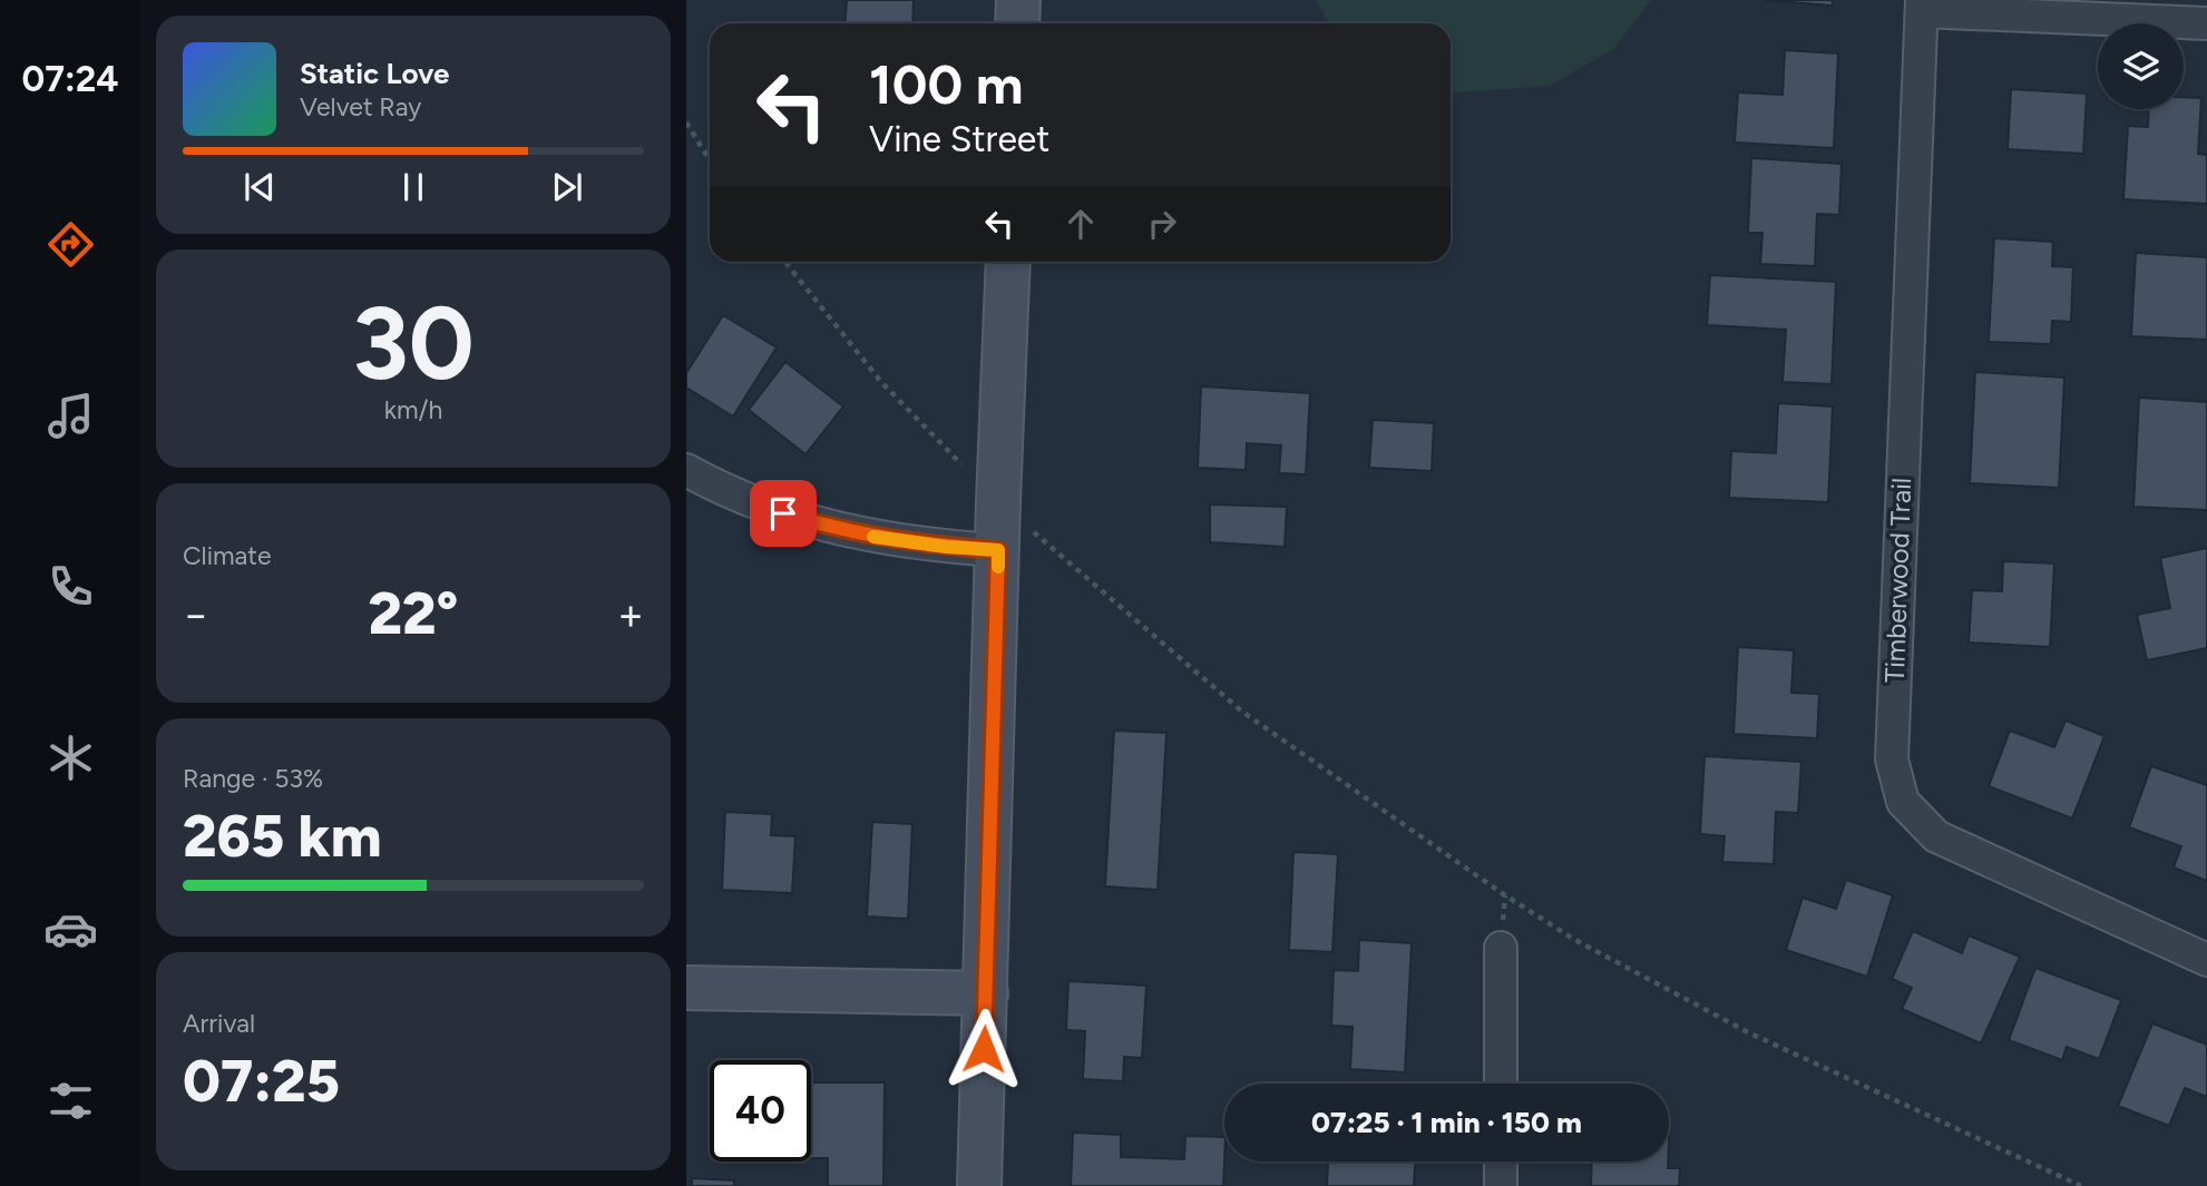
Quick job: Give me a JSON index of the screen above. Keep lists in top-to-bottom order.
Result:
{
  "streets": {
    "street": ["Timberwood Trail"]
  },
  "page": {
    "tabs": "07:24",
    "turn": ["100 m", "Vine Street"],
    "song": ["Static Love", "Velvet Ray"],
    "tile": [
      ["30", "km/h"],
      "Climate",
      ["Range · 53%", "265 km"],
      ["Arrival", "07:25"]
    ],
    "heat": ["−", "22°", "+"],
    "limit": "40",
    "trip": "07:25 · 1 min · 150 m"
  }
}
